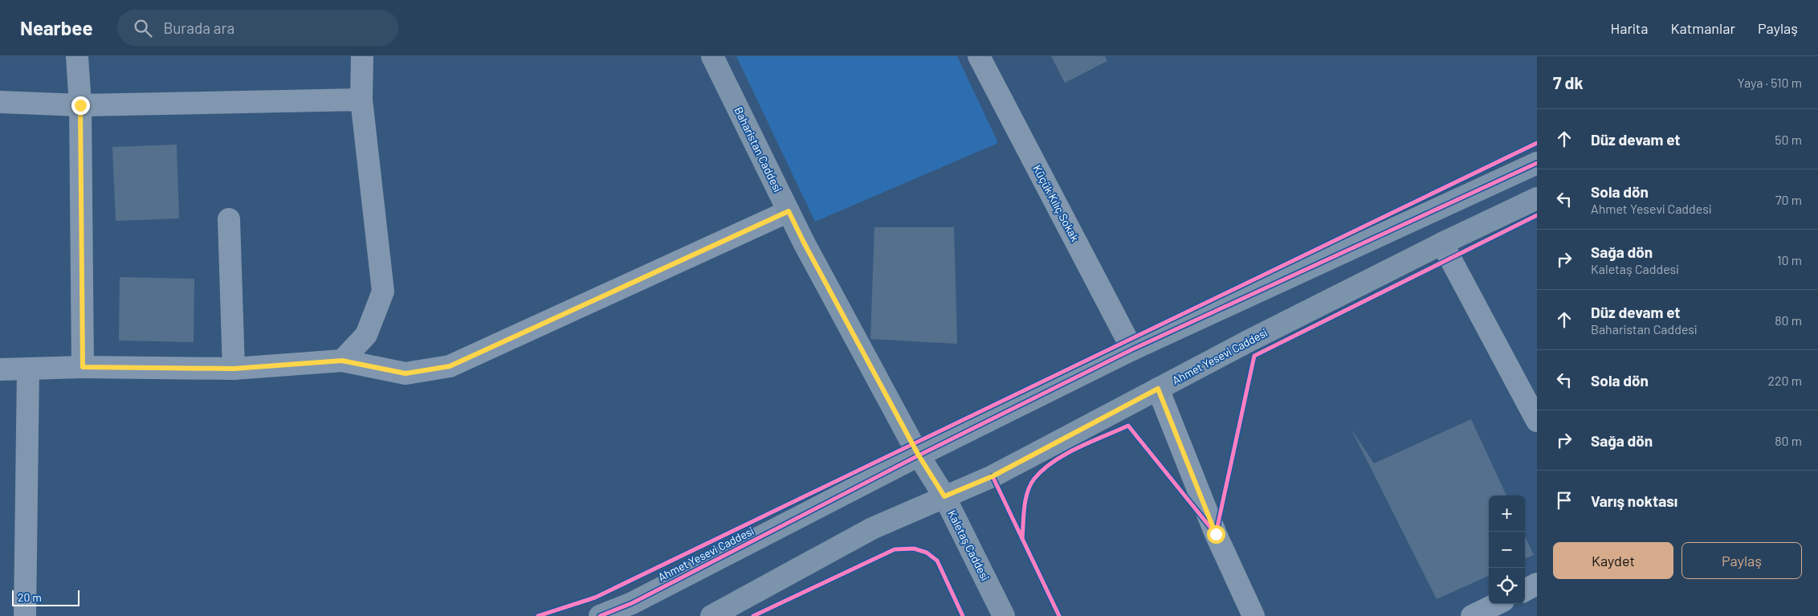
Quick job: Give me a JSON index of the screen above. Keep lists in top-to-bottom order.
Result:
{
  "streets": {
    "main road": ["Baharistan Caddesi", "Ahmet Yesevi Caddesi", "Kaletaş Caddesi"],
    "street": ["Küçük Kılıç Sokak"]
  },
  "crossings": [
    ["Baharistan Caddesi", "Ahmet Yesevi Caddesi"],
    ["Baharistan Caddesi", "Kaletaş Caddesi"],
    ["Küçük Kılıç Sokak", "Ahmet Yesevi Caddesi"],
    ["Ahmet Yesevi Caddesi", "Kaletaş Caddesi"]
  ],
  "scale_bar": "20 m",
  "page": {
    "header": "Nearbee",
    "search": "Burada ara",
    "nav": ["Harita", "Katmanlar", "Paylaş"],
    "heading": ["7 dk", "Yaya · 510 m"],
    "list": [
      ["Düz devam et", "50 m"],
      ["Sola dön", "Ahmet Yesevi Caddesi", "70 m"],
      ["Sağa dön", "Kaletaş Caddesi", "10 m"],
      ["Düz devam et", "Baharistan Caddesi", "80 m"],
      ["Sola dön", "220 m"],
      ["Sağa dön", "80 m"],
      "Varış noktası"
    ],
    "map_buttons": ["+", "−"],
    "buttons": ["Kaydet", "Paylaş"],
    "scale": "20 m"
  }
}
